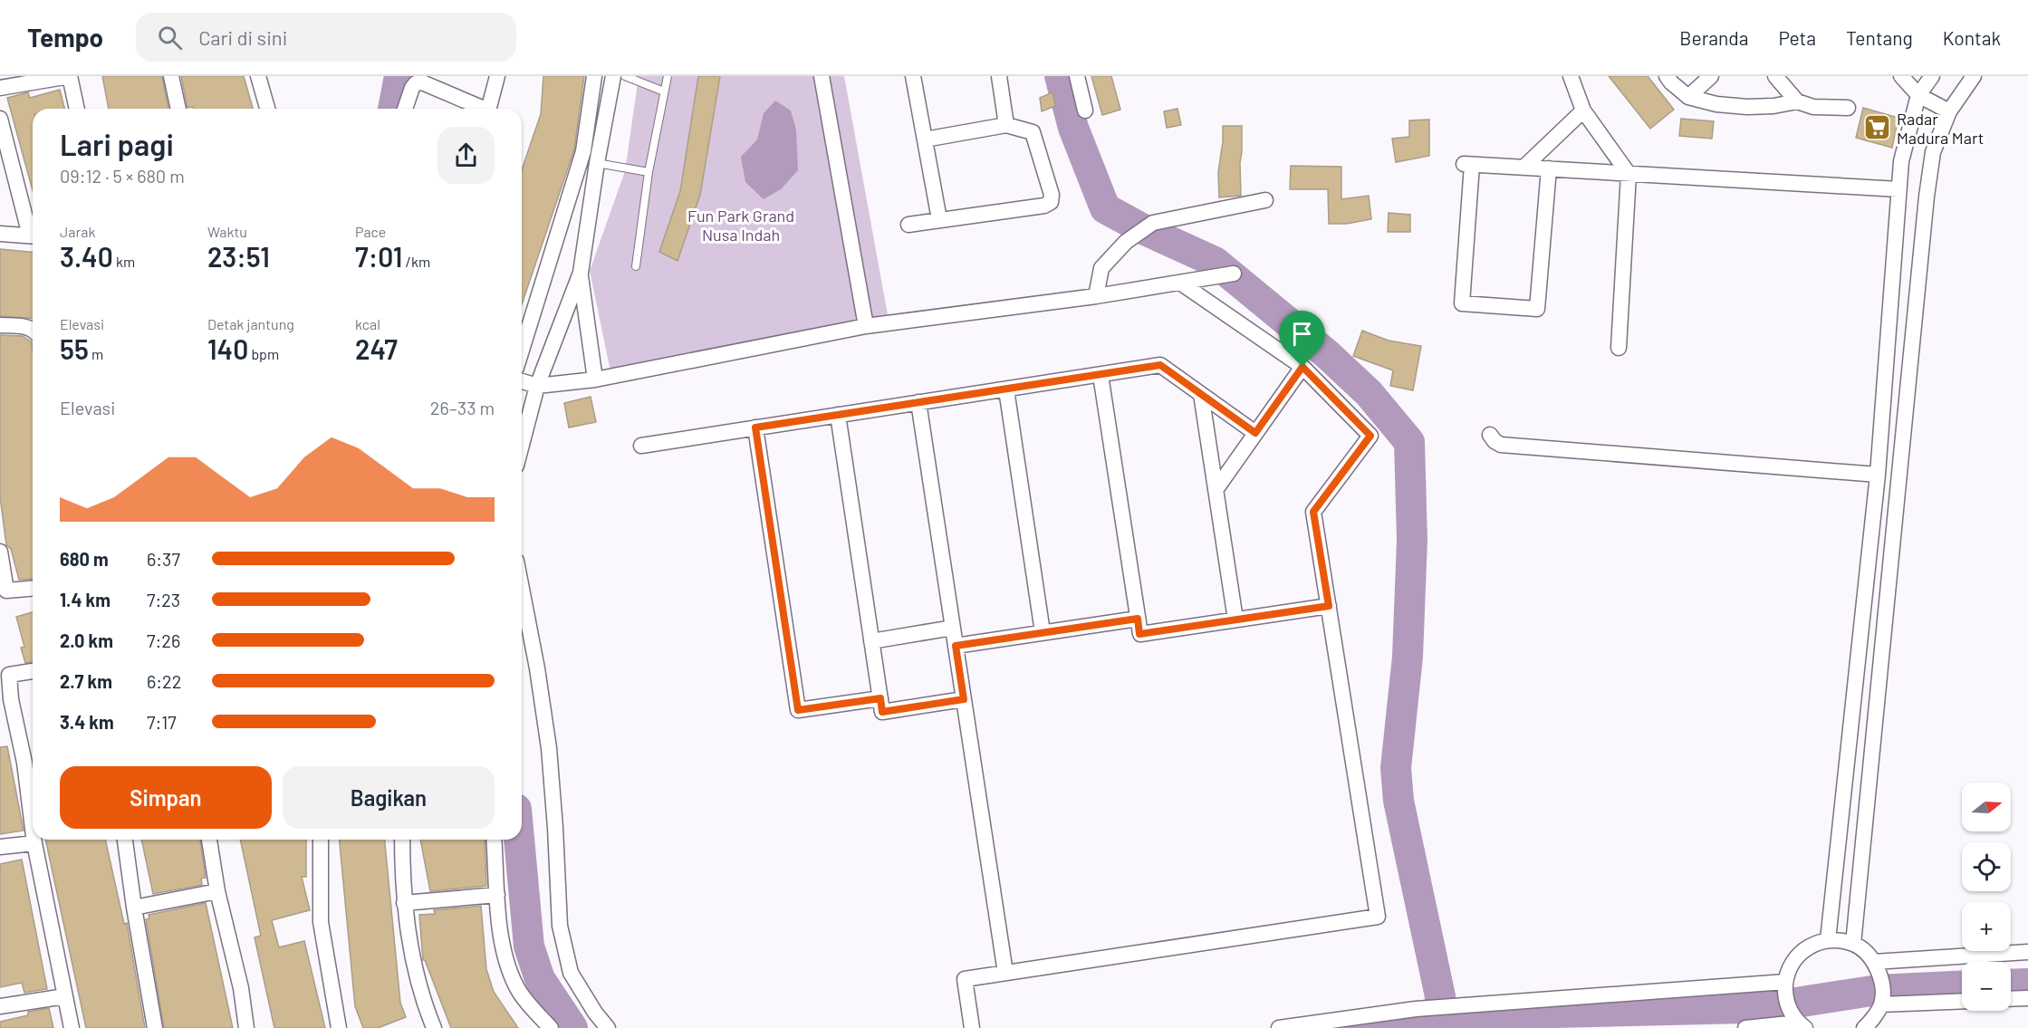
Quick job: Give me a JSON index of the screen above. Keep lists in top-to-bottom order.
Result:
{
  "parks": ["Fun Park Grand Nusa Indah"],
  "places": {
    "supermarket": ["Radar Madura Mart"]
  },
  "north": "right",
  "page": {
    "header": "Tempo",
    "search": "Cari di sini",
    "nav": [
      "Beranda",
      "Peta",
      "Tentang",
      "Kontak"
    ],
    "heading": ["Lari pagi", "09:12 · 5 × 680 m"],
    "stats": [
      ["Jarak", "3.40 km"],
      ["Waktu", "23:51"],
      ["Pace", "7:01 /km"],
      ["Elevasi", "55 m"],
      ["Detak jantung", "140 bpm"],
      ["kcal", "247"]
    ],
    "chart": ["Elevasi", "26–33 m"],
    "list": [
      {
        "name": "680 m",
        "note": "6:37"
      },
      {
        "name": "1.4 km",
        "note": "7:23"
      },
      {
        "name": "2.0 km",
        "note": "7:26"
      },
      {
        "name": "2.7 km",
        "note": "6:22"
      },
      {
        "name": "3.4 km",
        "note": "7:17"
      }
    ],
    "buttons": ["Simpan", "Bagikan"],
    "map_buttons": ["+", "−"]
  }
}
